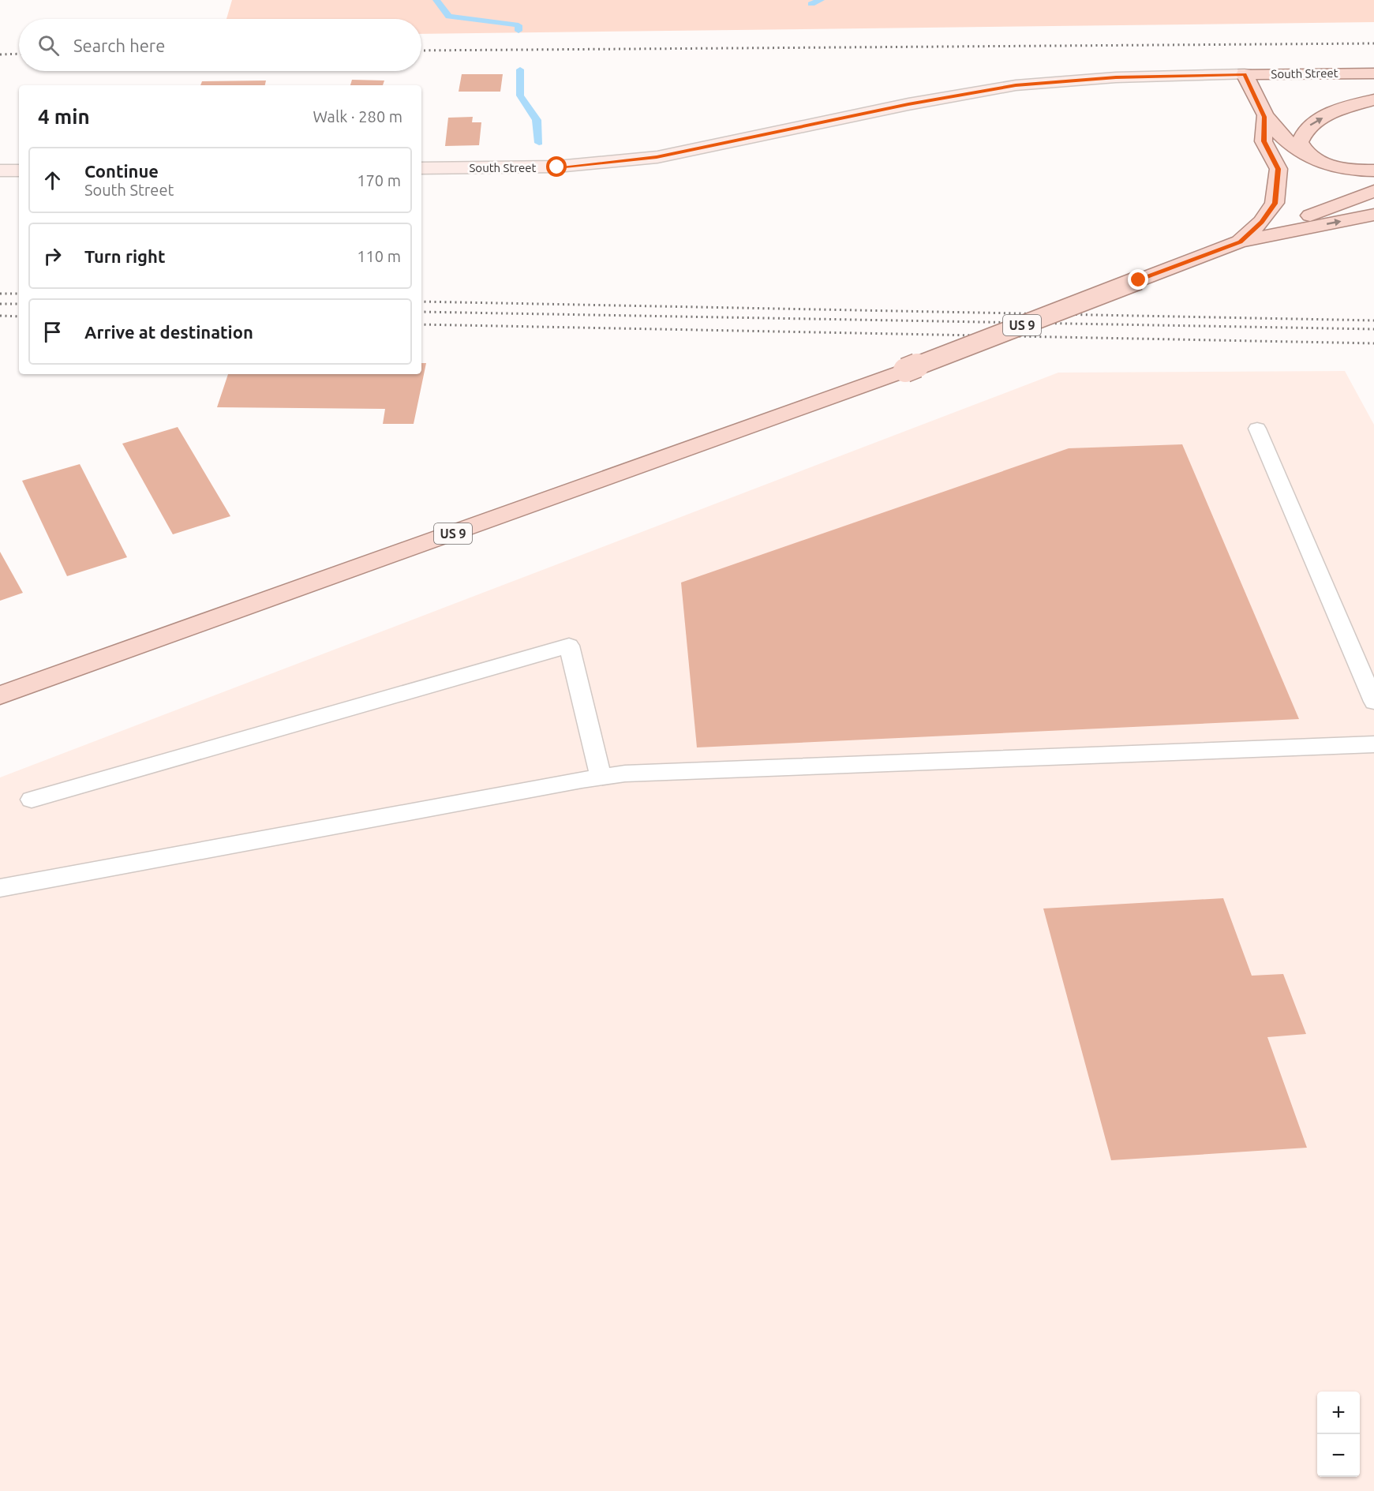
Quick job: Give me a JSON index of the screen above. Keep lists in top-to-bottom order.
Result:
{
  "streets": {
    "main road": ["South Street", "US 9"]
  },
  "page": {
    "search": "Search here",
    "heading": ["4 min", "Walk · 280 m"],
    "list": [
      ["Continue", "South Street", "170 m"],
      ["Turn right", "110 m"],
      "Arrive at destination"
    ],
    "map_buttons": ["+", "−"]
  }
}
